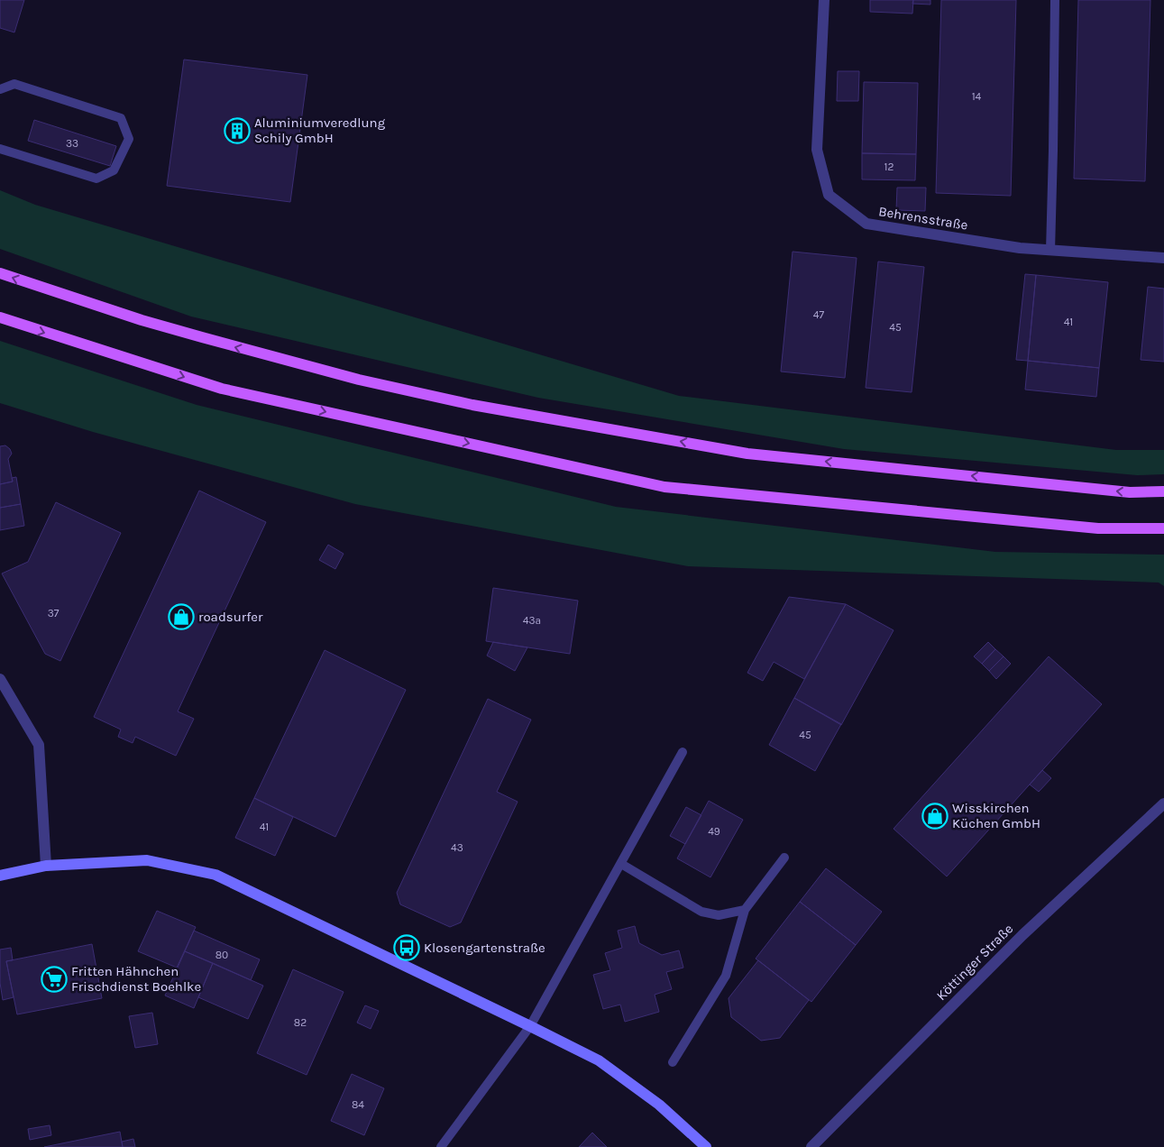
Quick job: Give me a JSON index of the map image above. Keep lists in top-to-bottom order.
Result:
{
  "streets": {
    "street": ["Behrensstraße", "Köttinger Straße"]
  },
  "places": {
    "building": ["Aluminiumveredlung Schily GmbH"],
    "shop": ["roadsurfer", "Wisskirchen Küchen GmbH"],
    "bus stop": ["Klosengartenstraße"],
    "supermarket": ["Fritten Hähnchen Frischdienst Boehlke"]
  },
  "house_numbers": [
    "14",
    "33",
    "12",
    "47",
    "41",
    "45",
    "37",
    "43a",
    "45",
    "41",
    "49",
    "43",
    "80",
    "82",
    "84"
  ]
}
